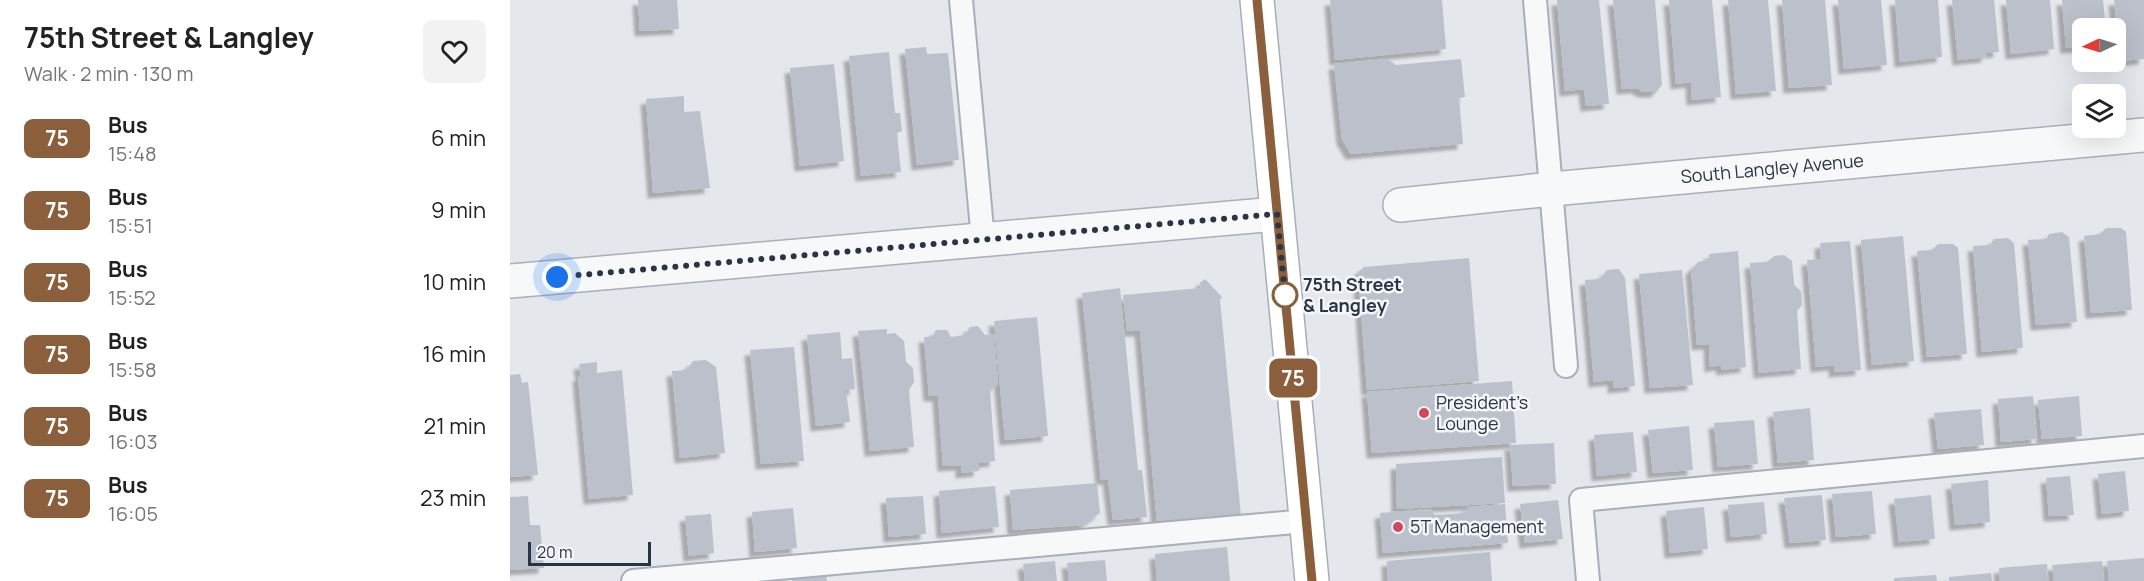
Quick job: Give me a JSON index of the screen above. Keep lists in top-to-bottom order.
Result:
{
  "streets": {
    "street": ["South Langley Avenue"]
  },
  "places": ["75th Street & Langley", "President’s Lounge", "5T Management"],
  "lines": ["bus line 75"],
  "scale_bar": "20 m",
  "north": "left",
  "page": {
    "heading": ["75th Street & Langley", "Walk · 2 min · 130 m"],
    "on_map": "75",
    "list": [
      {
        "mark": "75",
        "name": "Bus",
        "note": "15:48",
        "value": "6 min"
      },
      {
        "mark": "75",
        "name": "Bus",
        "note": "15:51",
        "value": "9 min"
      },
      {
        "mark": "75",
        "name": "Bus",
        "note": "15:52",
        "value": "10 min"
      },
      {
        "mark": "75",
        "name": "Bus",
        "note": "15:58",
        "value": "16 min"
      },
      {
        "mark": "75",
        "name": "Bus",
        "note": "16:03",
        "value": "21 min"
      },
      {
        "mark": "75",
        "name": "Bus",
        "note": "16:05",
        "value": "23 min"
      }
    ],
    "scale": "20 m"
  }
}
